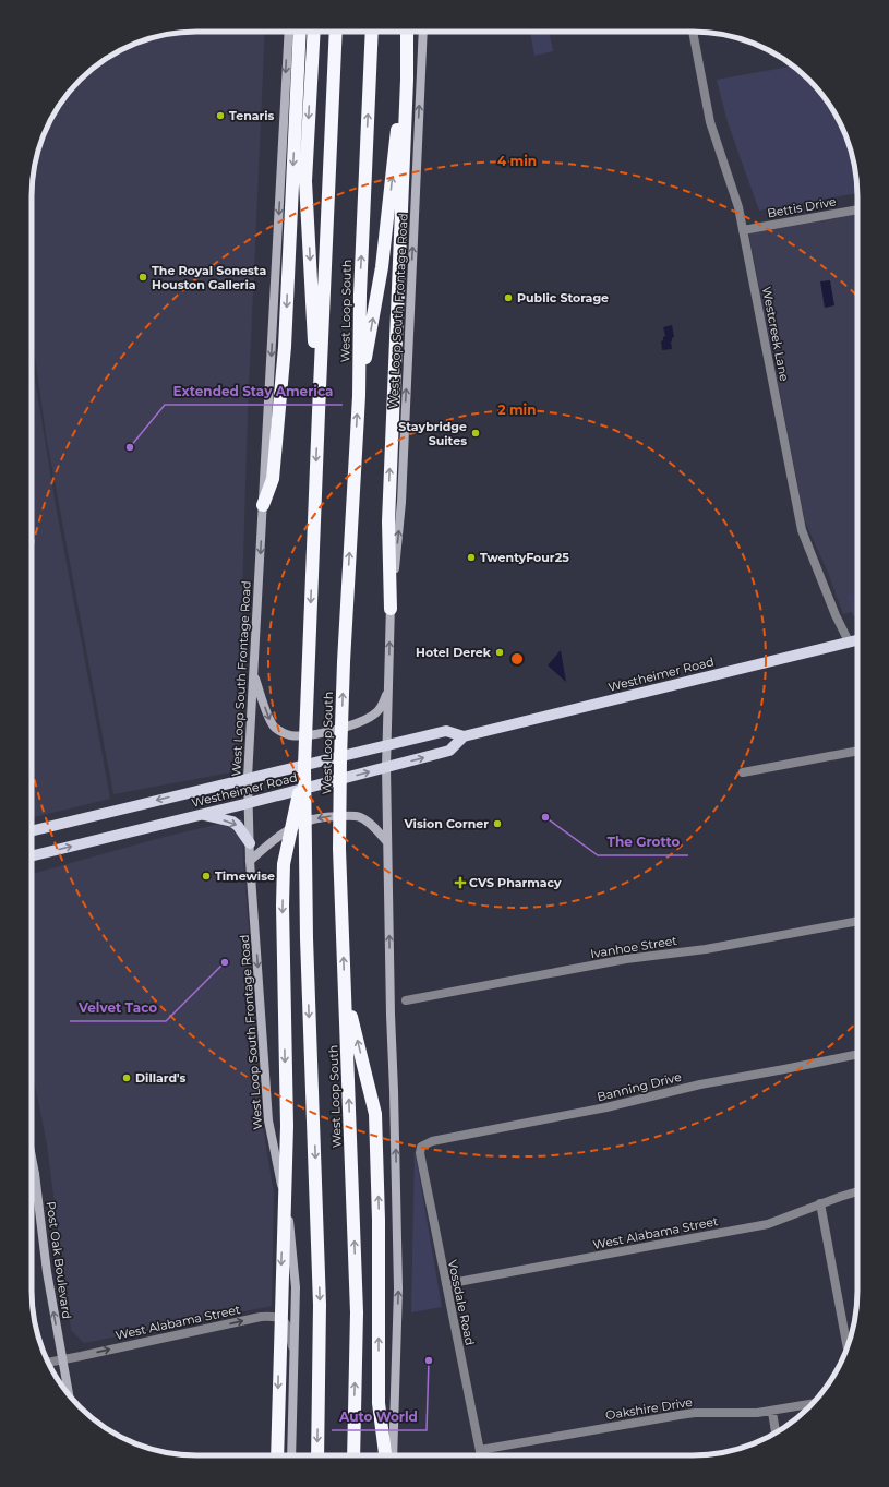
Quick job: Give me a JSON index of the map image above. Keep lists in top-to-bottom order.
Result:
{
  "streets": {
    "highway": ["West Loop South"],
    "main road": ["West Loop South Frontage Road", "Westheimer Road", "Post Oak Boulevard"],
    "street": [
      "Bettis Drive",
      "Westcreek Lane",
      "Ivanhoe Street",
      "Banning Drive",
      "West Alabama Street",
      "Vossdale Road",
      "Oakshire Drive"
    ]
  },
  "crossings": [
    ["Bettis Drive", "Westcreek Lane"],
    ["West Loop South Frontage Road", "Westheimer Road"],
    ["West Loop South Frontage Road", "West Alabama Street"],
    ["Westcreek Lane", "Westheimer Road"],
    ["Banning Drive", "Vossdale Road"],
    ["West Alabama Street", "Post Oak Boulevard"],
    ["West Alabama Street", "Vossdale Road"],
    ["Vossdale Road", "Oakshire Drive"]
  ],
  "one_way": ["Post Oak Boulevard"],
  "places": {
    "other": [
      "Tenaris",
      "The Royal Sonesta Houston Galleria",
      "Public Storage",
      "Staybridge Suites",
      "Extended Stay America",
      "TwentyFour25",
      "Hotel Derek",
      "The Grotto",
      "Vision Corner",
      "Timewise",
      "Velvet Taco",
      "Dillard's",
      "Auto World"
    ],
    "health": ["CVS Pharmacy"]
  },
  "rings": ["4 min", "2 min"]
}
